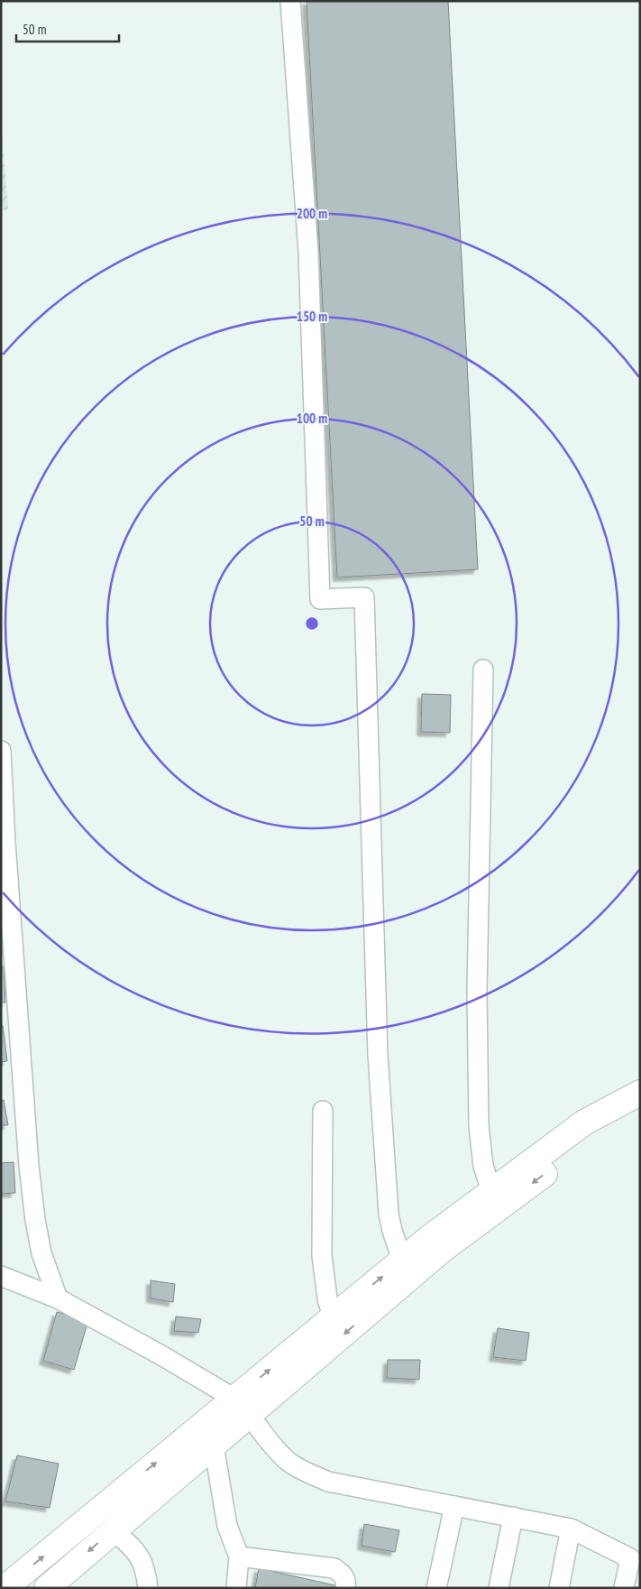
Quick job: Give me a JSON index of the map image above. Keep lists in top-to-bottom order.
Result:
{
  "scale_bar": "50 m",
  "rings": [
    "200 m",
    "150 m",
    "100 m",
    "50 m"
  ]
}
